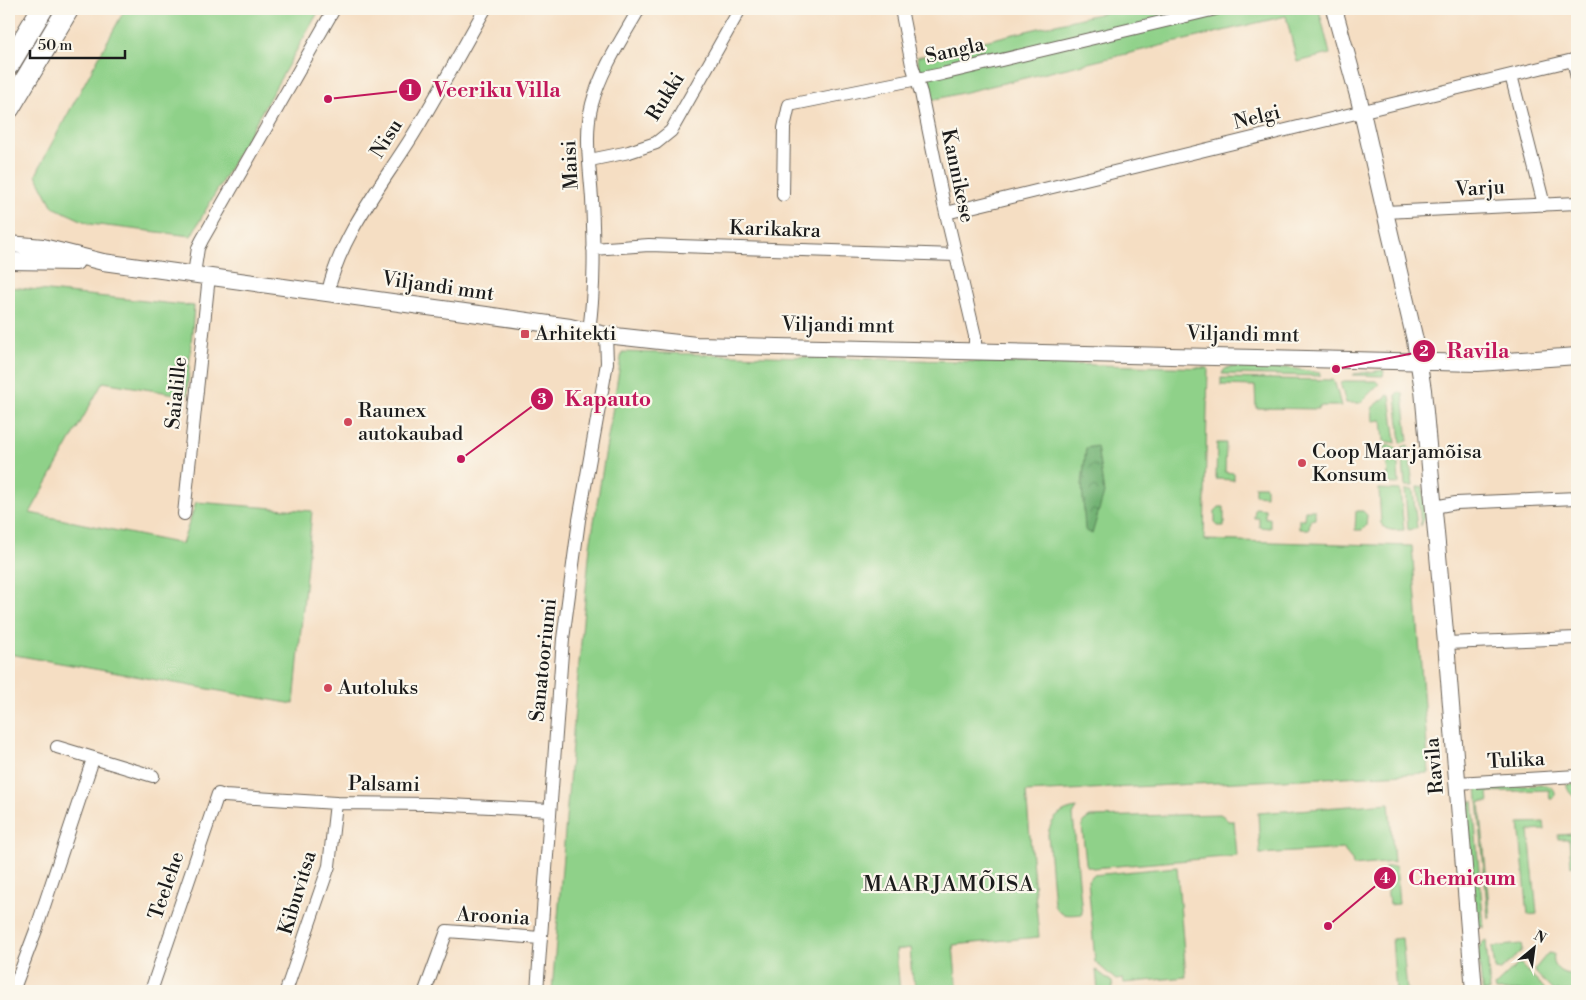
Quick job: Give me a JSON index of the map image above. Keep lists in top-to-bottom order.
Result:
{
  "streets": {
    "street": [
      "Sangla",
      "Rukki",
      "Nelgi",
      "Nisu",
      "Maisi",
      "Kannikese",
      "Varju",
      "Karikakra",
      "Viljandi mnt",
      "Saialille",
      "Sanatooriumi",
      "Tulika",
      "Ravila",
      "Palsami",
      "Teelehe",
      "Kibuvitsa",
      "Aroonia"
    ]
  },
  "crossings": [
    ["Sangla", "Kannikese"],
    ["Rukki", "Maisi"],
    ["Nelgi", "Kannikese"],
    ["Nelgi", "Ravila"],
    ["Nisu", "Viljandi mnt"],
    ["Maisi", "Karikakra"],
    ["Maisi", "Viljandi mnt"],
    ["Kannikese", "Karikakra"],
    ["Kannikese", "Viljandi mnt"],
    ["Varju", "Ravila"],
    ["Viljandi mnt", "Saialille"],
    ["Viljandi mnt", "Sanatooriumi"],
    ["Viljandi mnt", "Ravila"],
    ["Sanatooriumi", "Palsami"],
    ["Sanatooriumi", "Aroonia"],
    ["Tulika", "Ravila"],
    ["Palsami", "Teelehe"],
    ["Palsami", "Kibuvitsa"]
  ],
  "districts": ["MAARJAMÕISA"],
  "places": {
    "other": [
      "Veeriku Villa",
      "Ravila",
      "Raunex autokaubad",
      "Kapauto",
      "Coop Maarjamõisa Konsum",
      "Autoluks",
      "Chemicum"
    ],
    "transit": ["Arhitekti"]
  },
  "scale_bar": "50 m",
  "north": "top right"
}
